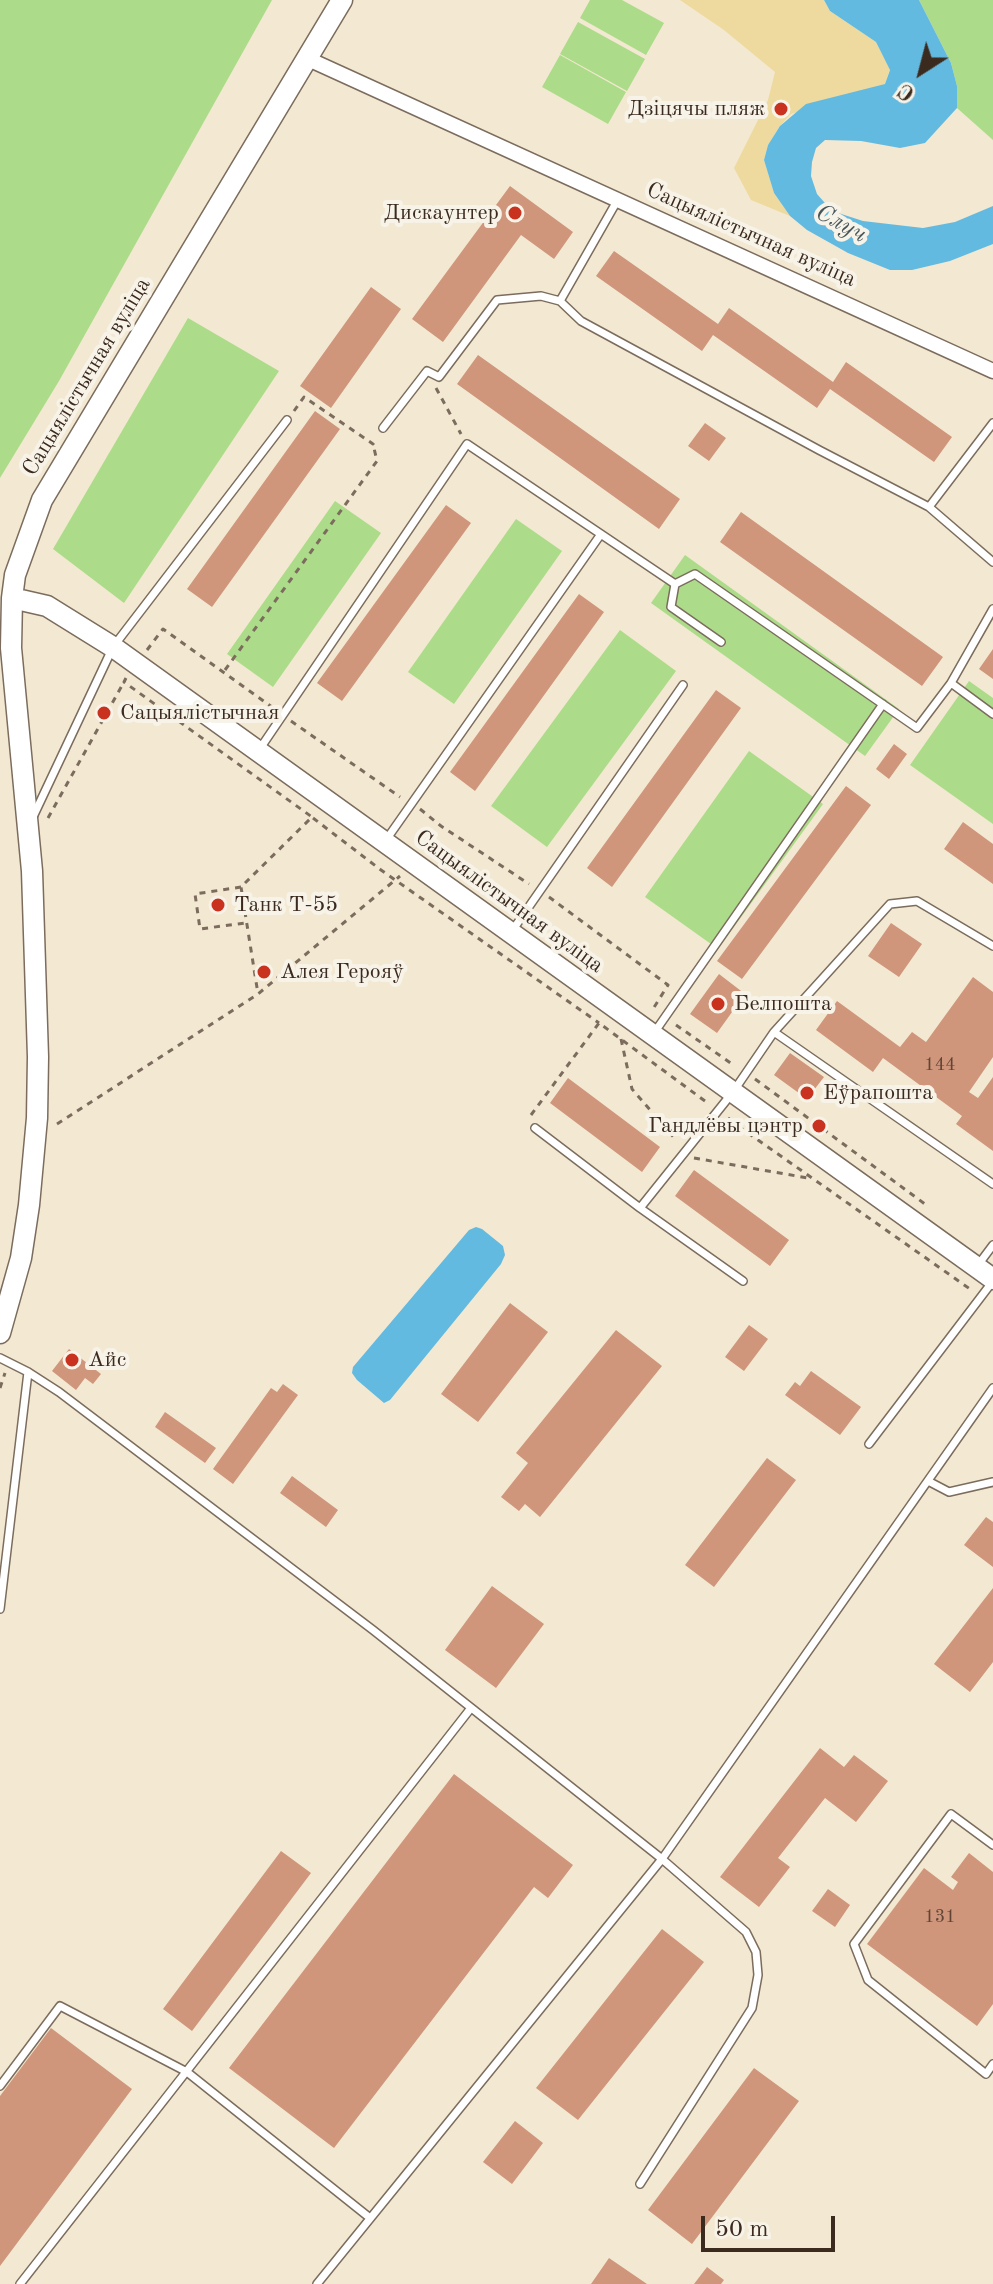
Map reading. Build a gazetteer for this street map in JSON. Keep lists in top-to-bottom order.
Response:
{
  "streets": {
    "main road": ["Сацыялістычная вуліца"]
  },
  "water": ["Случ"],
  "places": [
    "Дзіцячы пляж",
    "Дискаунтер",
    "Сацыялістычная",
    "Танк Т-55",
    "Алея Герояў",
    "Белпошта",
    "Еўрапошта",
    "Гандлёвы цэнтр",
    "Айс"
  ],
  "house_numbers": ["144", "131"],
  "scale_bar": "50 m",
  "north": "bottom left"
}
